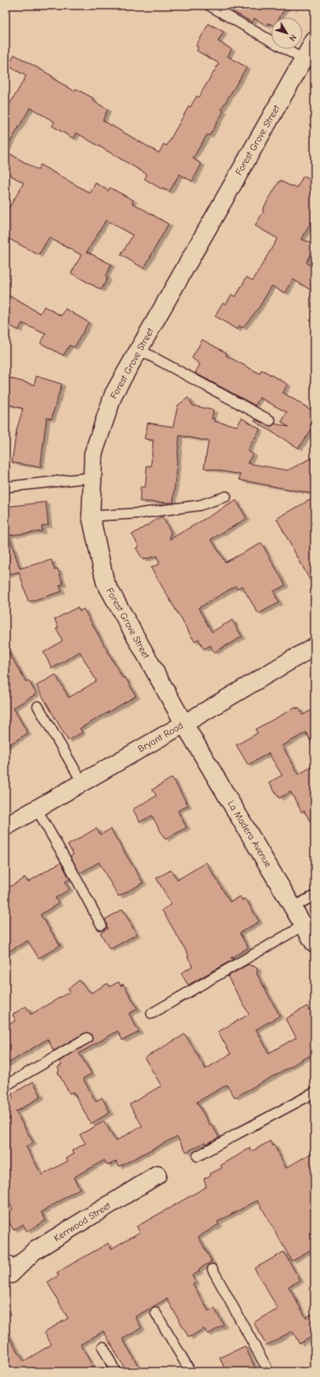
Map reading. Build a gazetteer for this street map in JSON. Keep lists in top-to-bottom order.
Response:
{
  "streets": {
    "street": [
      "Forest Grove Street",
      "Bryant Road",
      "La Madera Avenue",
      "Kerrwood Street"
    ]
  },
  "crossings": [
    ["Forest Grove Street", "Bryant Road"],
    ["Forest Grove Street", "La Madera Avenue"],
    ["Bryant Road", "La Madera Avenue"]
  ],
  "north": "bottom right"
}
